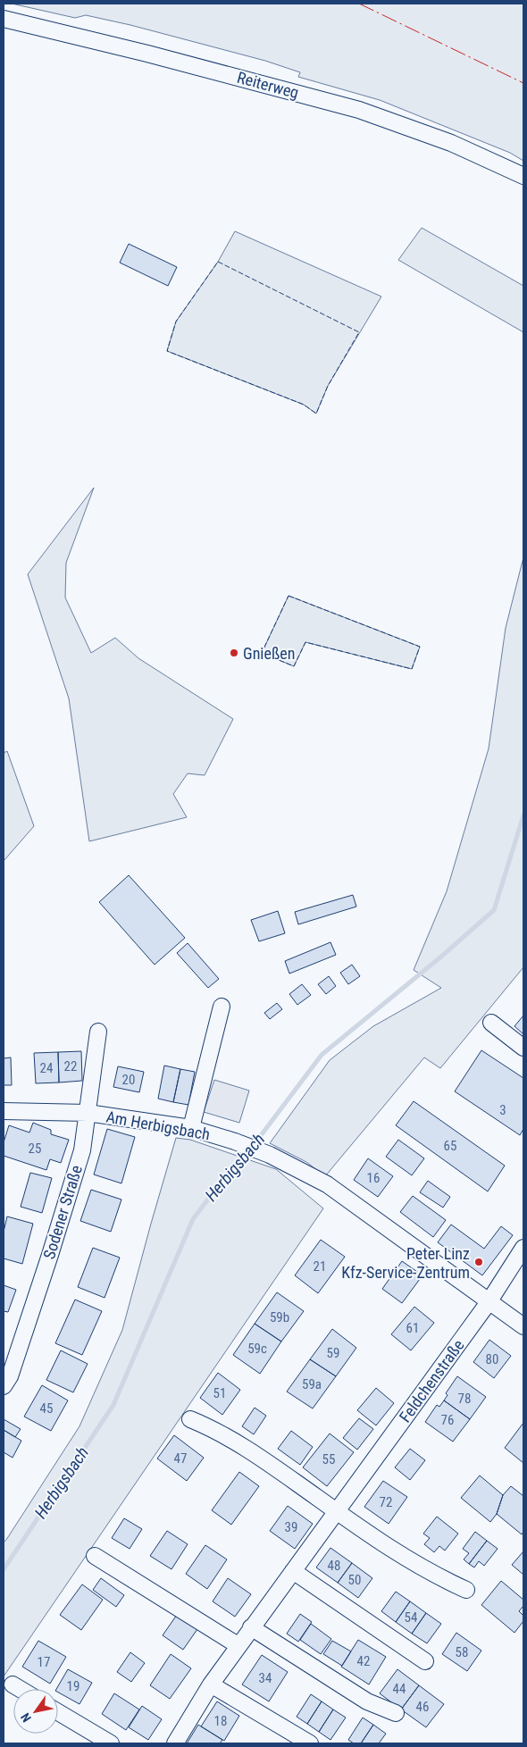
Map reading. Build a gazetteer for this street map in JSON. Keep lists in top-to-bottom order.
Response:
{
  "streets": {
    "street": [
      "Reiterweg",
      "Am Herbigsbach",
      "Sodener Straße",
      "Feldchenstraße"
    ]
  },
  "crossings": [
    ["Am Herbigsbach", "Sodener Straße"],
    ["Am Herbigsbach", "Feldchenstraße"]
  ],
  "water": ["Herbigsbach"],
  "places": ["Gnießen", "Peter Linz Kfz-Service-Zentrum"],
  "house_numbers": [
    "22",
    "24",
    "20",
    "3",
    "65",
    "25",
    "16",
    "21",
    "59b",
    "61",
    "59c",
    "59",
    "80",
    "59a",
    "51",
    "78",
    "45",
    "76",
    "47",
    "55",
    "72",
    "39",
    "48",
    "50",
    "54",
    "58",
    "42",
    "17",
    "34",
    "19",
    "44",
    "46",
    "18"
  ],
  "north": "bottom left"
}
